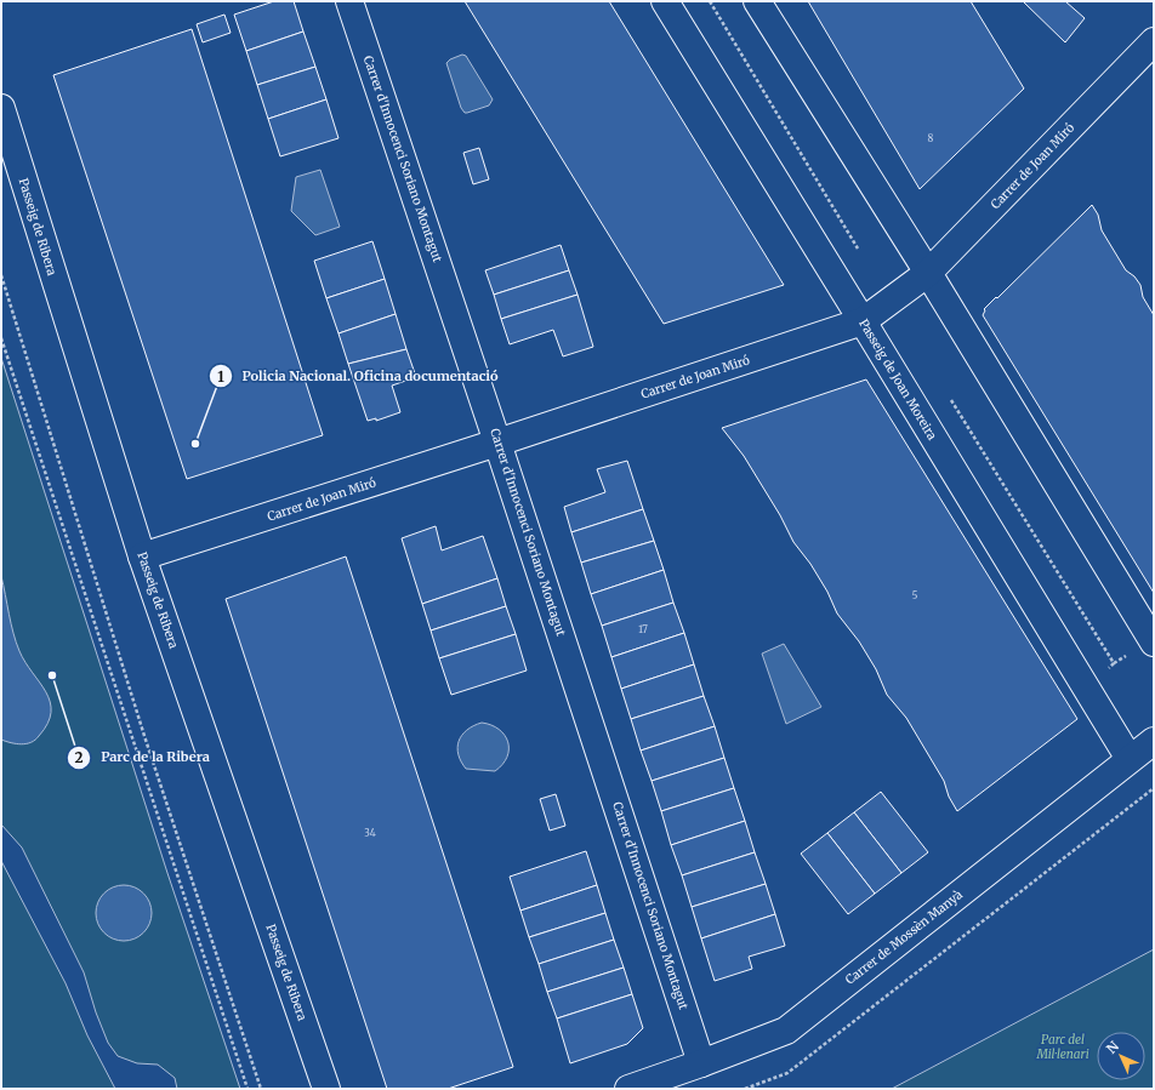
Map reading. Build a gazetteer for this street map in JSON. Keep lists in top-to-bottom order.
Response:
{
  "streets": {
    "street": [
      "Carrer d'Innocenci Soriano Montagut",
      "Carrer de Joan Miró",
      "Passeig de Ribera",
      "Passeig de Joan Moreira",
      "Carrer de Mossèn Manyà"
    ]
  },
  "crossings": [
    ["Carrer d'Innocenci Soriano Montagut", "Carrer de Joan Miró"],
    ["Carrer d'Innocenci Soriano Montagut", "Carrer de Mossèn Manyà"],
    ["Carrer de Joan Miró", "Passeig de Ribera"],
    ["Carrer de Joan Miró", "Passeig de Joan Moreira"],
    ["Passeig de Joan Moreira", "Carrer de Mossèn Manyà"]
  ],
  "parks": ["Parc del Mil·lenari"],
  "places": ["Policia Nacional. Oficina documentació", "Parc de la Ribera"],
  "house_numbers": [
    "8",
    "5",
    "17",
    "34"
  ],
  "north": "top left"
}
